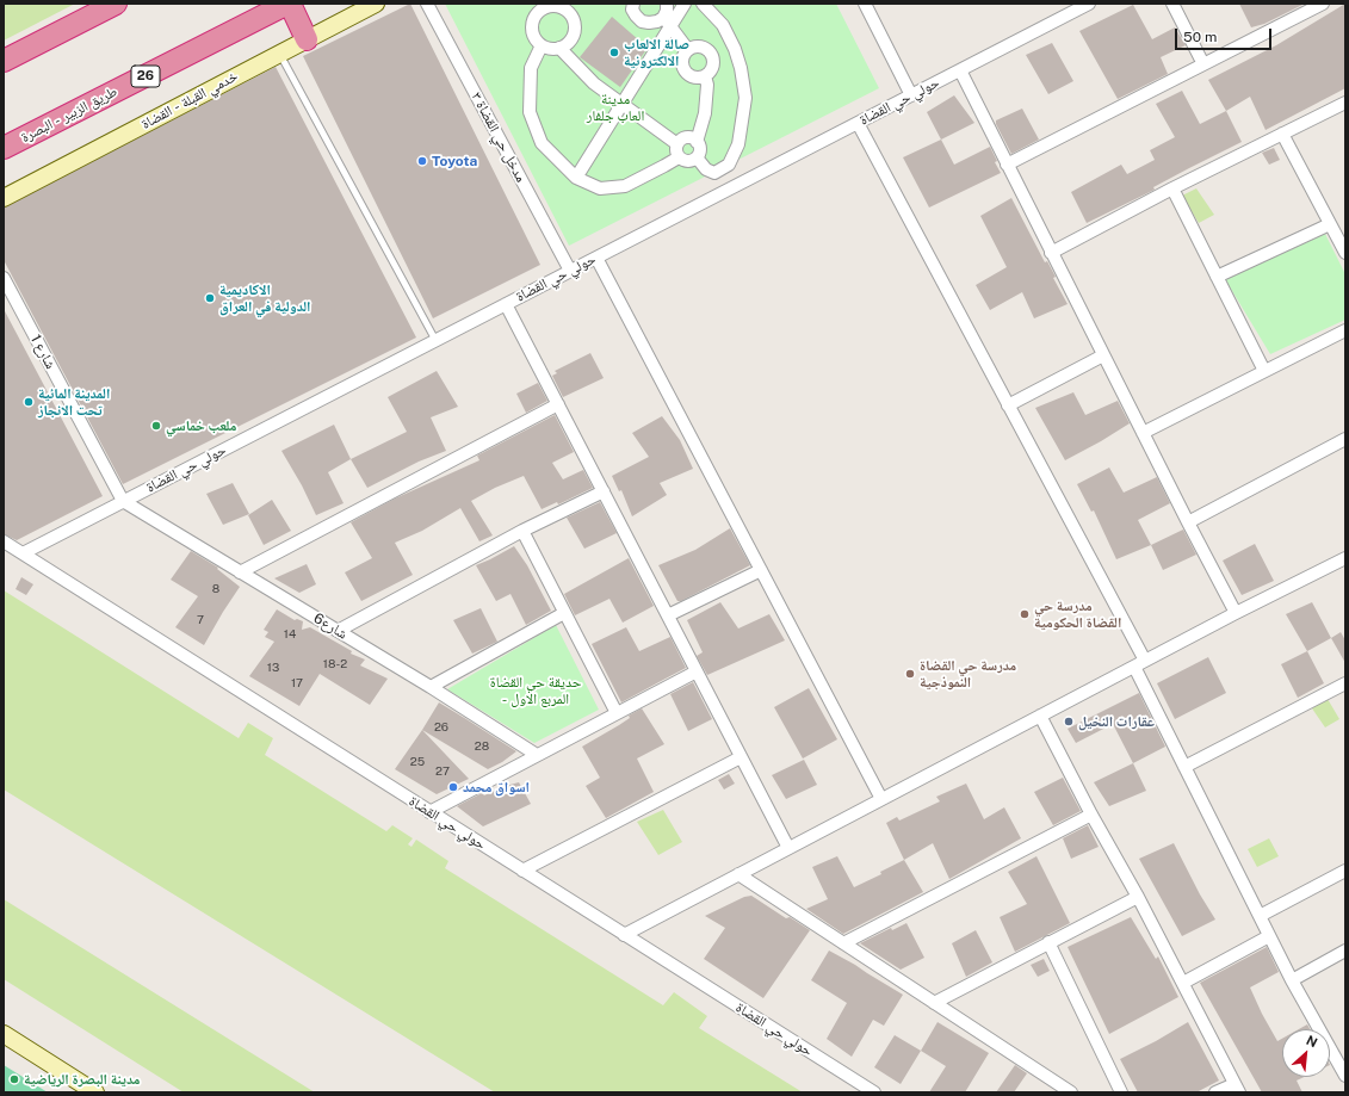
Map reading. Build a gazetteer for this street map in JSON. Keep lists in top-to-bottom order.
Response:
{
  "streets": {
    "highway": ["26", "طريق الزبير - البصرة"],
    "street": [
      "خدمي القبلة - القضاة",
      "حولي حي القضاة",
      "مدخل حي القضاة ٣",
      "شارع 1",
      "شارع6"
    ]
  },
  "crossings": [
    ["حولي حي القضاة", "مدخل حي القضاة ٣"],
    ["حولي حي القضاة", "شارع 1"],
    ["حولي حي القضاة", "شارع6"],
    ["شارع 1", "شارع6"]
  ],
  "parks": ["مدينة العاب جلفار", "حديقة حي القضاة - المربع الاول"],
  "places": [
    "صالة الالعاب الالكترونية",
    "Toyota",
    "الاكاديمية الدولية في العراق",
    "المدينة المائية تحت الانجاز",
    "ملعب خماسي",
    "مدرسة حي القضاة الحكومية",
    "مدرسة حي القضاة النموذجية",
    "عقارات النخيل",
    "اسواق محمد",
    "مدينة البصرة الرياضية"
  ],
  "house_numbers": [
    "8",
    "7",
    "14",
    "18-2",
    "13",
    "17",
    "26",
    "28",
    "25",
    "27"
  ],
  "scale_bar": "50 m",
  "north": "top right"
}
